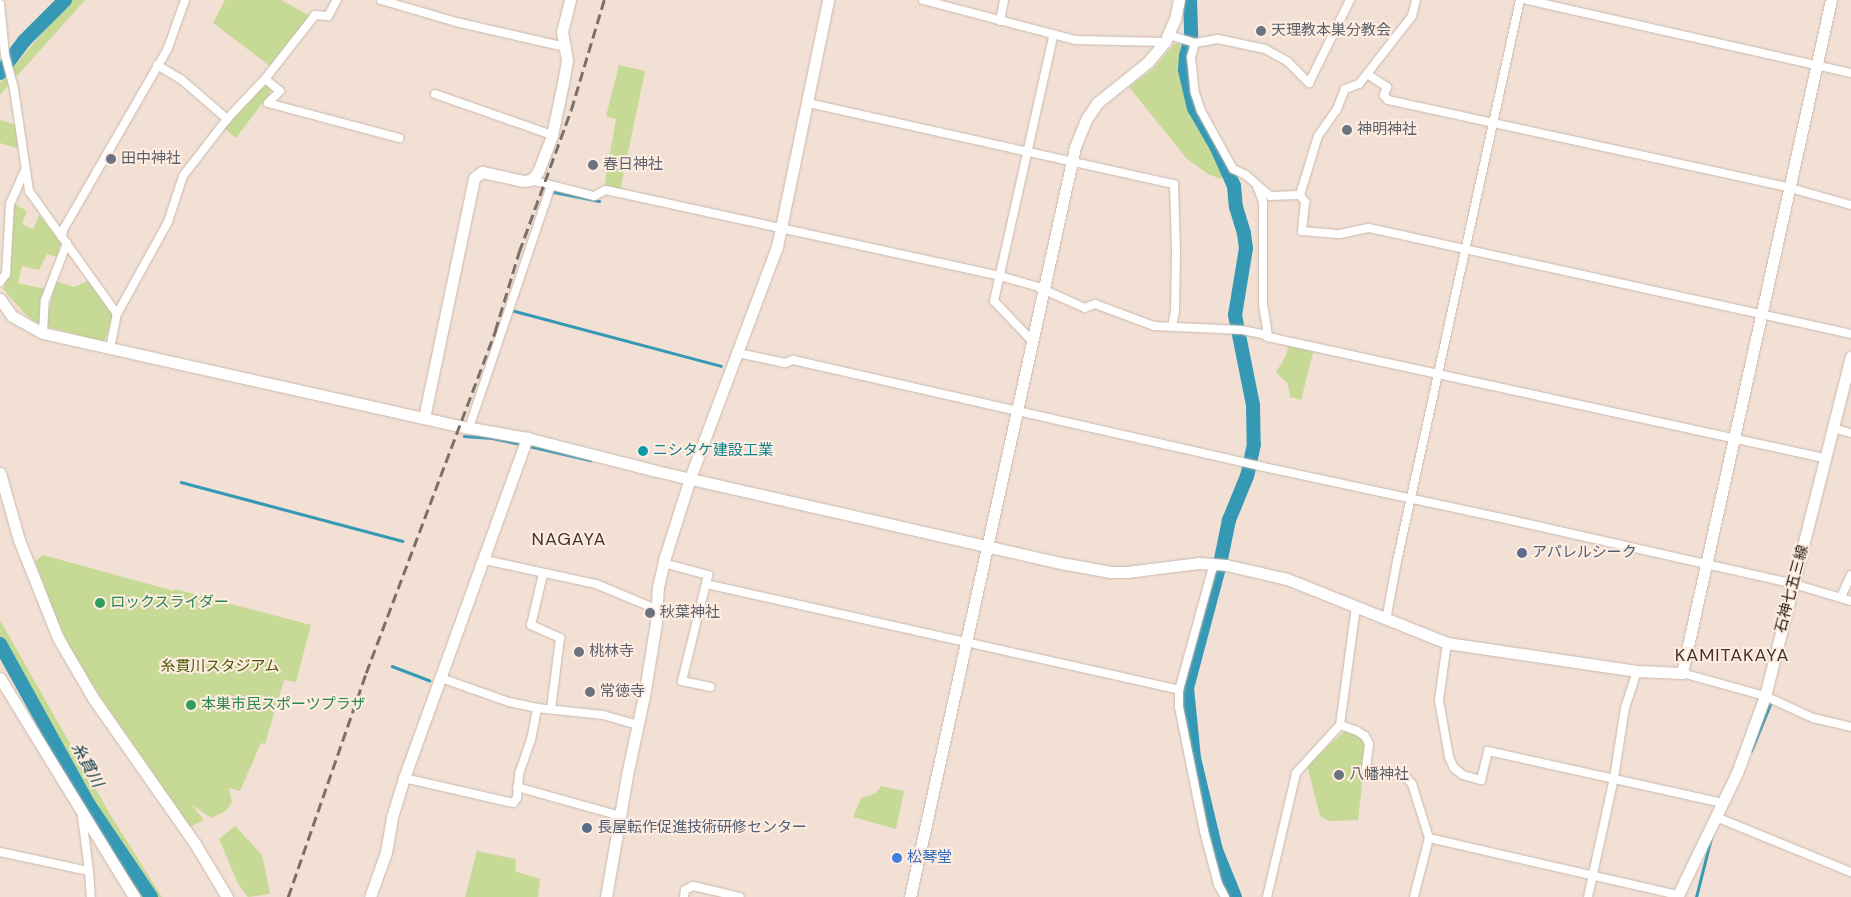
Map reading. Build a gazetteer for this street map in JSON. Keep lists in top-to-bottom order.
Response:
{
  "streets": {
    "street": ["石神七五三線"]
  },
  "districts": ["NAGAYA", "KAMITAKAYA"],
  "water": ["糸貫川"],
  "parks": ["糸貫川スタジアム"],
  "places": [
    "天理教本巣分教会",
    "神明神社",
    "田中神社",
    "春日神社",
    "ニシタケ建設工業",
    "アパレルシーク",
    "ロックスライダー",
    "秋葉神社",
    "桃林寺",
    "常徳寺",
    "本巣市民スポーツプラザ",
    "八幡神社",
    "長屋転作促進技術研修センター",
    "松琴堂"
  ]
}
